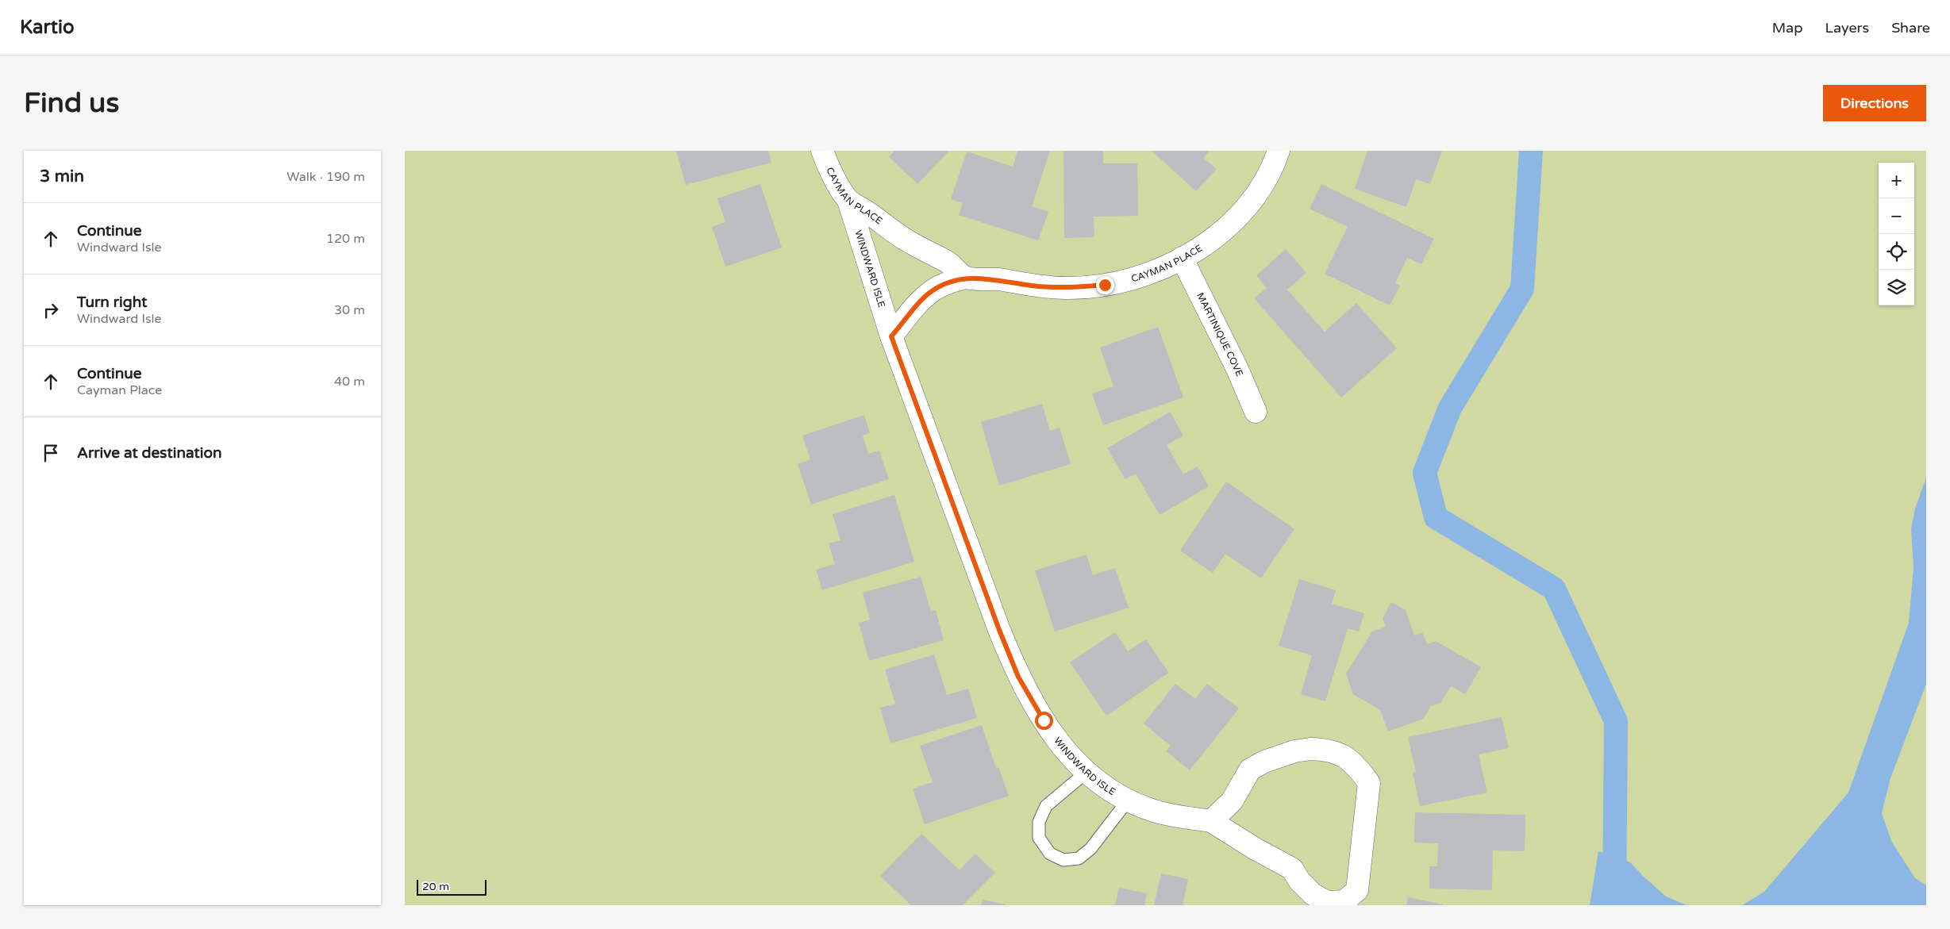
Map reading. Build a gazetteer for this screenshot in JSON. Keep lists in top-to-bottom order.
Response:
{
  "streets": {
    "street": ["CAYMAN PLACE", "WINDWARD ISLE", "MARTINIQUE COVE"]
  },
  "crossings": [
    ["CAYMAN PLACE", "WINDWARD ISLE"],
    ["CAYMAN PLACE", "MARTINIQUE COVE"]
  ],
  "scale_bar": "20 m",
  "page": {
    "header": "Kartio",
    "nav": ["Map", "Layers", "Share"],
    "buttons": "Directions",
    "title": "Find us",
    "heading": ["3 min", "Walk · 190 m"],
    "map_buttons": ["+", "−"],
    "list": [
      ["Continue", "Windward Isle", "120 m"],
      ["Turn right", "Windward Isle", "30 m"],
      ["Continue", "Cayman Place", "40 m"],
      "Arrive at destination"
    ],
    "scale": "20 m"
  }
}
